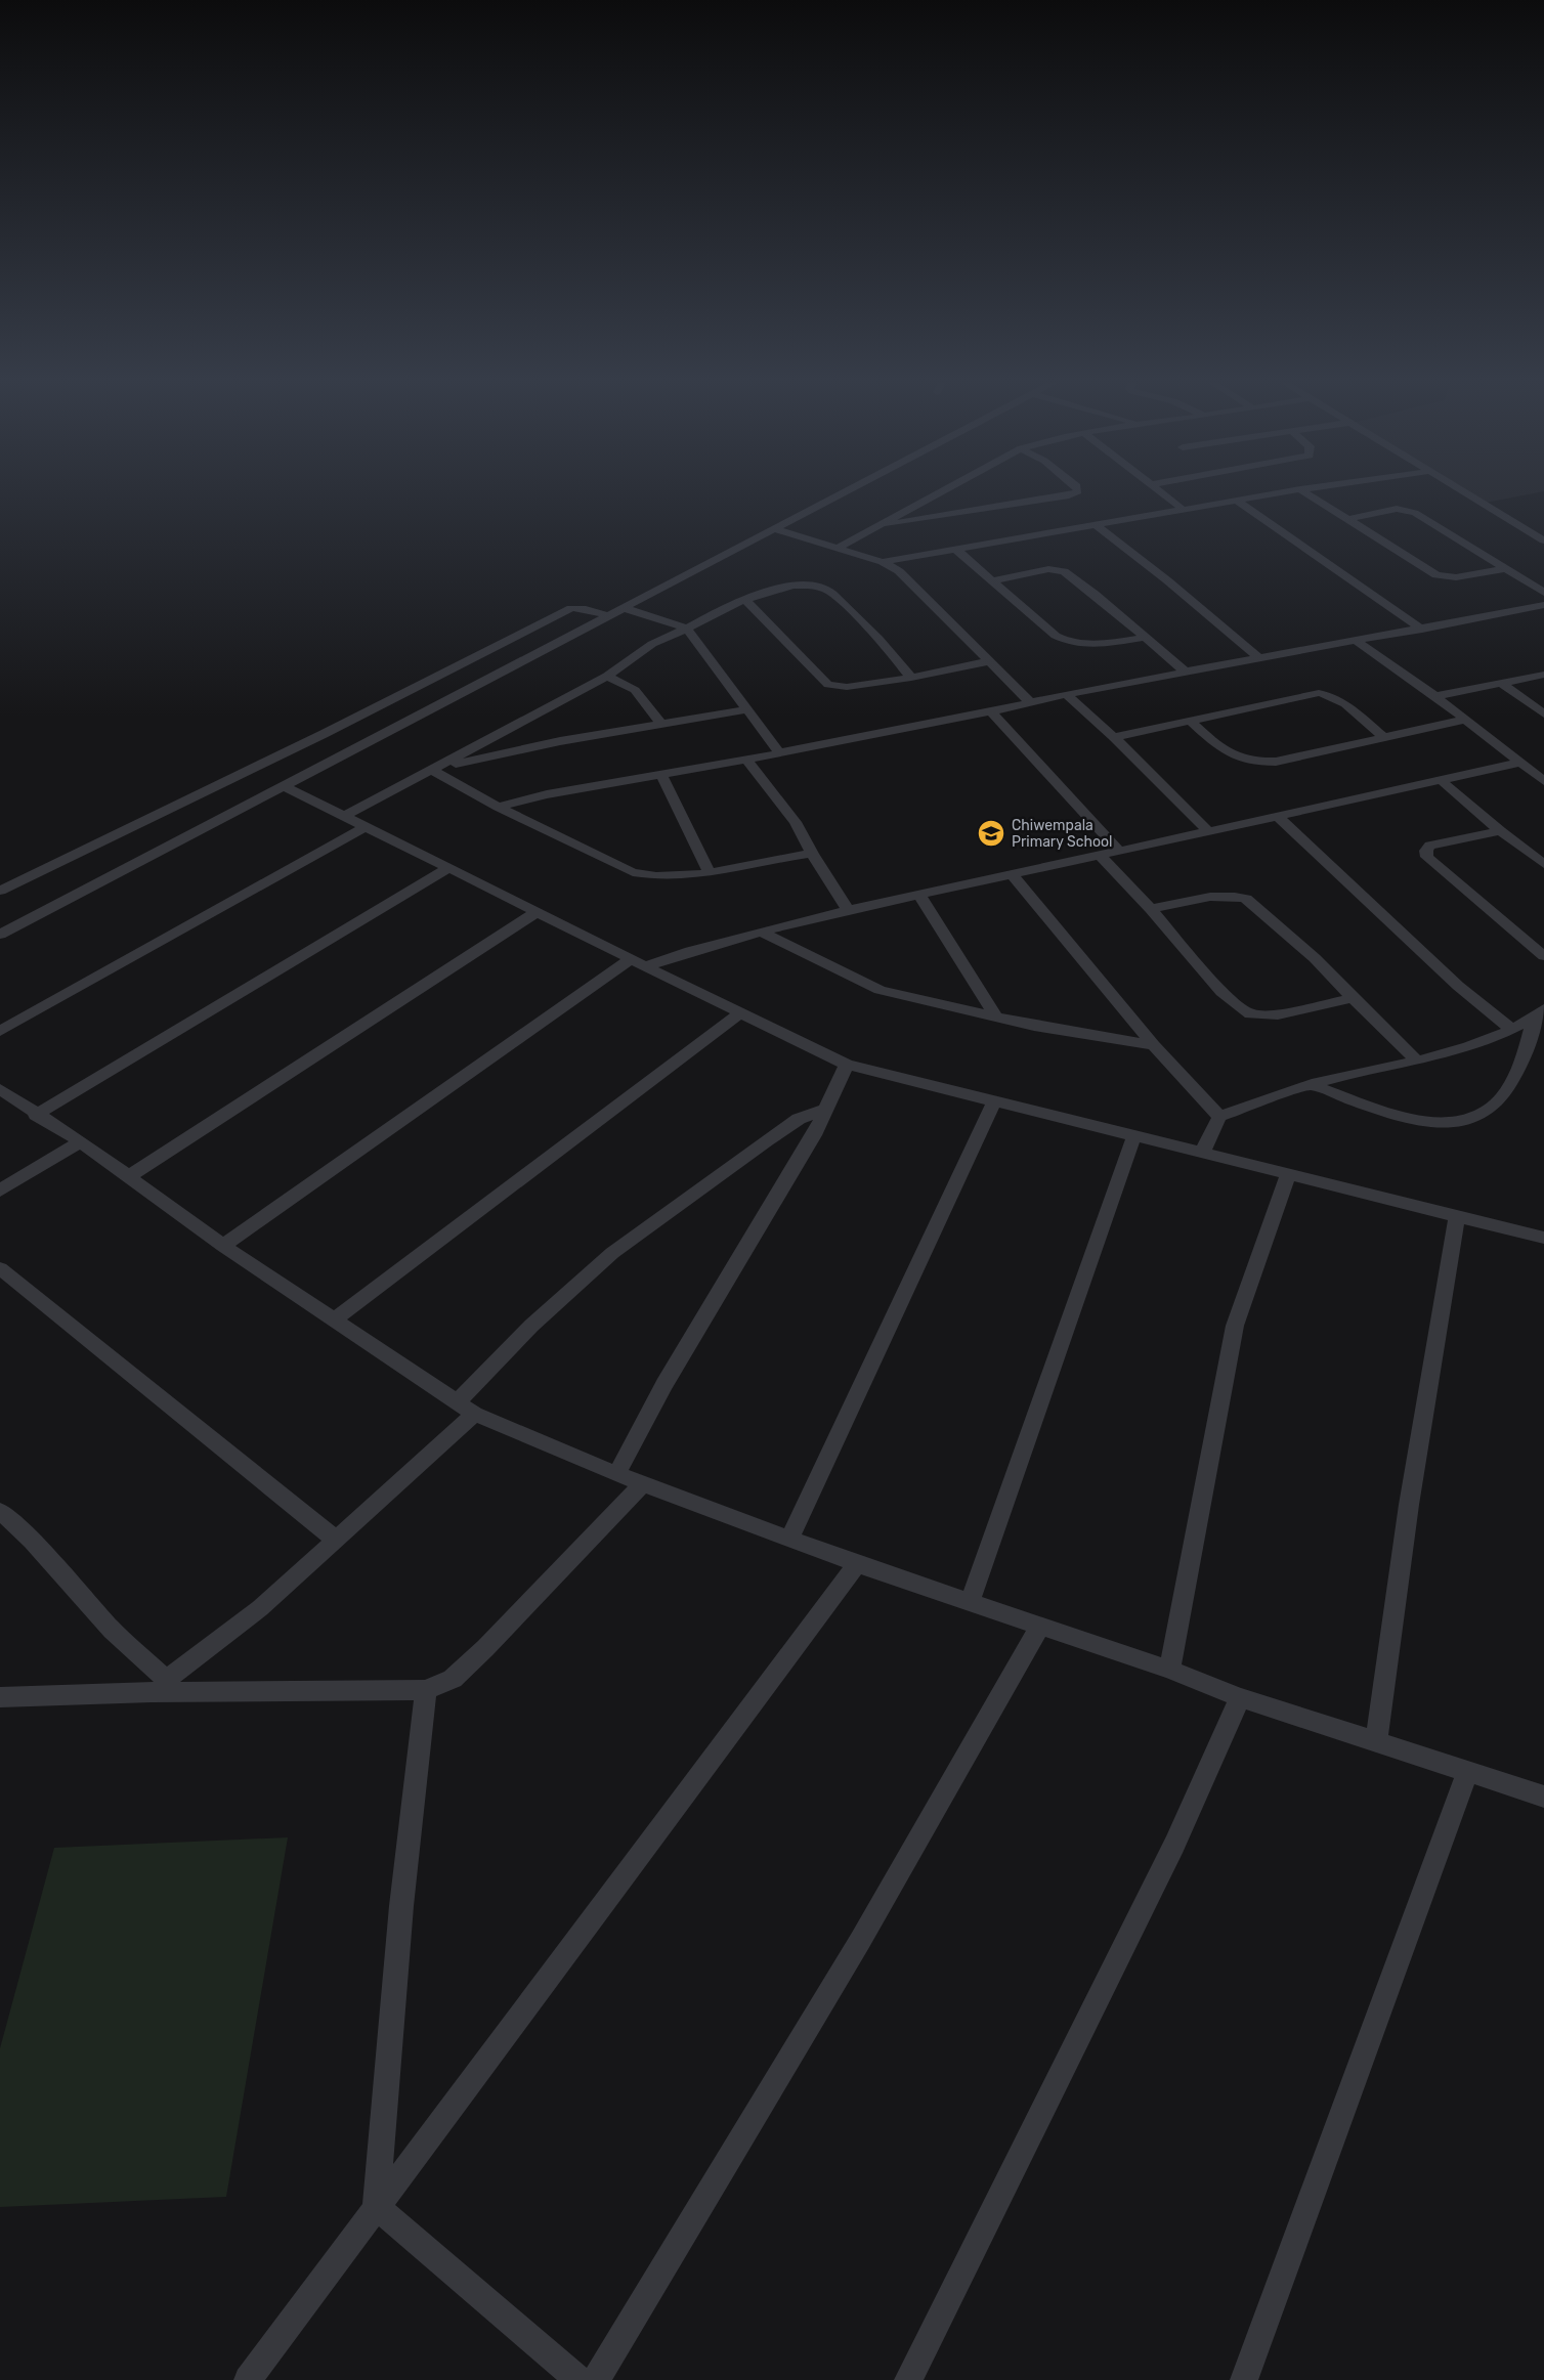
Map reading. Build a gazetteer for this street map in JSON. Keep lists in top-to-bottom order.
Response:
{
  "places": {
    "school or university": ["Chiwempala Primary School"]
  }
}
